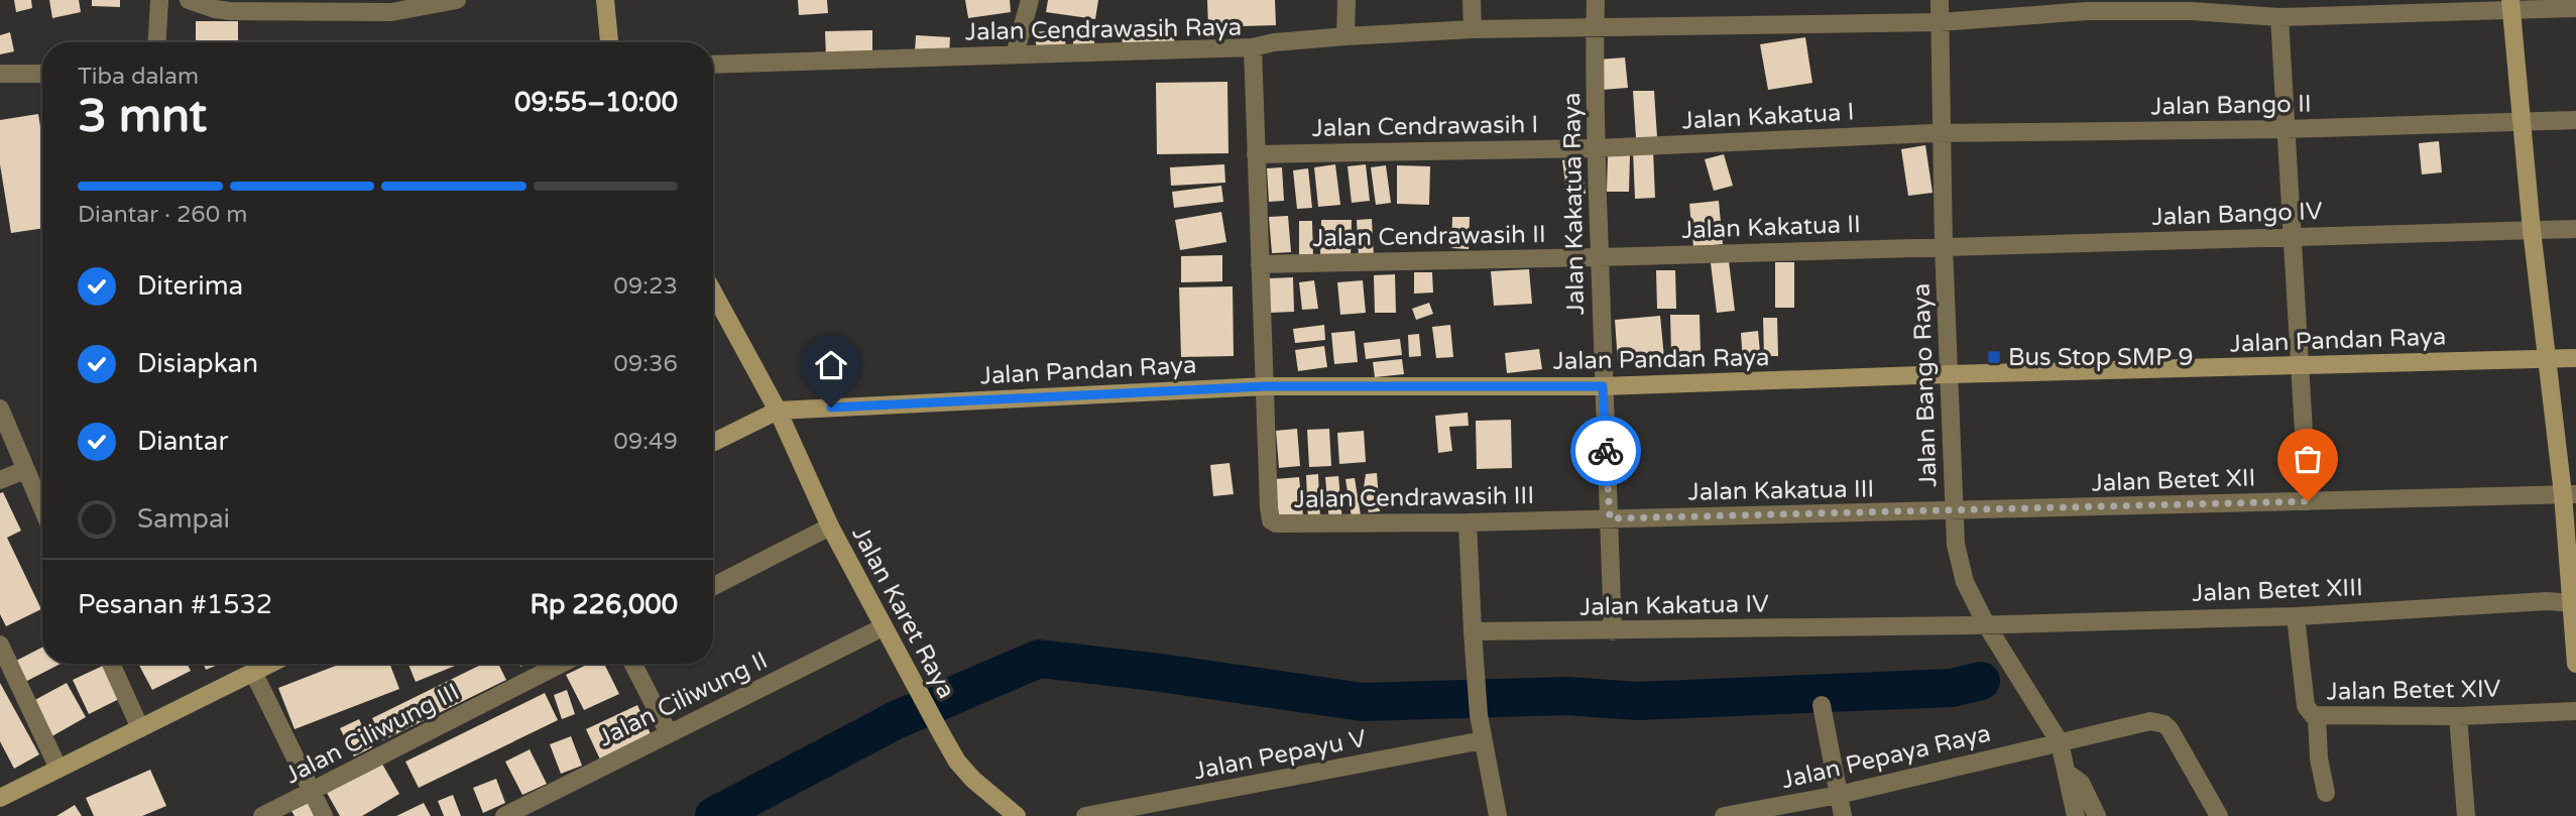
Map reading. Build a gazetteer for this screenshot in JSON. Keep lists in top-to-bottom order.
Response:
{
  "streets": {
    "street": [
      "Jalan Cendrawasih Raya",
      "Jalan Bango II",
      "Jalan Kakatua I",
      "Jalan Cendrawasih I",
      "Jalan Kakatua Raya",
      "Jalan Bango IV",
      "Jalan Kakatua II",
      "Jalan Cendrawasih II",
      "Jalan Pandan Raya",
      "Jalan Bango Raya",
      "Jalan Betet XII",
      "Jalan Kakatua III",
      "Jalan Cendrawasih III",
      "Jalan Betet XIII",
      "Jalan Kakatua IV",
      "Jalan Karet Raya",
      "Jalan Betet XIV",
      "Jalan Ciliwung II",
      "Jalan Ciliwung III",
      "Jalan Pepayu V",
      "Jalan Pepaya Raya"
    ]
  },
  "crossings": [
    ["Jalan Cendrawasih Raya", "Jalan Cendrawasih I"],
    ["Jalan Cendrawasih Raya", "Jalan Cendrawasih II"],
    ["Jalan Cendrawasih Raya", "Jalan Pandan Raya"],
    ["Jalan Cendrawasih Raya", "Jalan Cendrawasih III"],
    ["Jalan Bango II", "Jalan Kakatua I"],
    ["Jalan Bango II", "Jalan Bango Raya"],
    ["Jalan Kakatua I", "Jalan Cendrawasih I"],
    ["Jalan Kakatua I", "Jalan Kakatua Raya"],
    ["Jalan Kakatua I", "Jalan Bango Raya"],
    ["Jalan Cendrawasih I", "Jalan Kakatua Raya"],
    ["Jalan Kakatua Raya", "Jalan Kakatua II"],
    ["Jalan Kakatua Raya", "Jalan Cendrawasih II"],
    ["Jalan Kakatua Raya", "Jalan Pandan Raya"],
    ["Jalan Kakatua Raya", "Jalan Kakatua III"],
    ["Jalan Kakatua Raya", "Jalan Cendrawasih III"],
    ["Jalan Kakatua Raya", "Jalan Kakatua IV"],
    ["Jalan Bango IV", "Jalan Kakatua II"],
    ["Jalan Bango IV", "Jalan Bango Raya"],
    ["Jalan Kakatua II", "Jalan Cendrawasih II"],
    ["Jalan Kakatua II", "Jalan Bango Raya"],
    ["Jalan Pandan Raya", "Jalan Bango Raya"],
    ["Jalan Pandan Raya", "Jalan Cendrawasih III"],
    ["Jalan Pandan Raya", "Jalan Karet Raya"],
    ["Jalan Bango Raya", "Jalan Betet XII"],
    ["Jalan Bango Raya", "Jalan Kakatua III"],
    ["Jalan Bango Raya", "Jalan Betet XIII"],
    ["Jalan Bango Raya", "Jalan Kakatua IV"],
    ["Jalan Bango Raya", "Jalan Pepaya Raya"],
    ["Jalan Betet XII", "Jalan Kakatua III"],
    ["Jalan Kakatua III", "Jalan Cendrawasih III"],
    ["Jalan Betet XIII", "Jalan Kakatua IV"],
    ["Jalan Betet XIII", "Jalan Betet XIV"],
    ["Jalan Karet Raya", "Jalan Ciliwung II"]
  ],
  "places": {
    "transit": ["Bus Stop SMP 9"]
  },
  "page": {
    "heading": ["3 mnt", "Tiba dalam", "09:55–10:00"],
    "panel": ["Pesanan #1532", "Rp 226,000"],
    "bar": "Diantar · 260 m",
    "list": [
      ["Diterima", "09:23"],
      ["Disiapkan", "09:36"],
      ["Diantar", "09:49"],
      "Sampai"
    ]
  }
}
